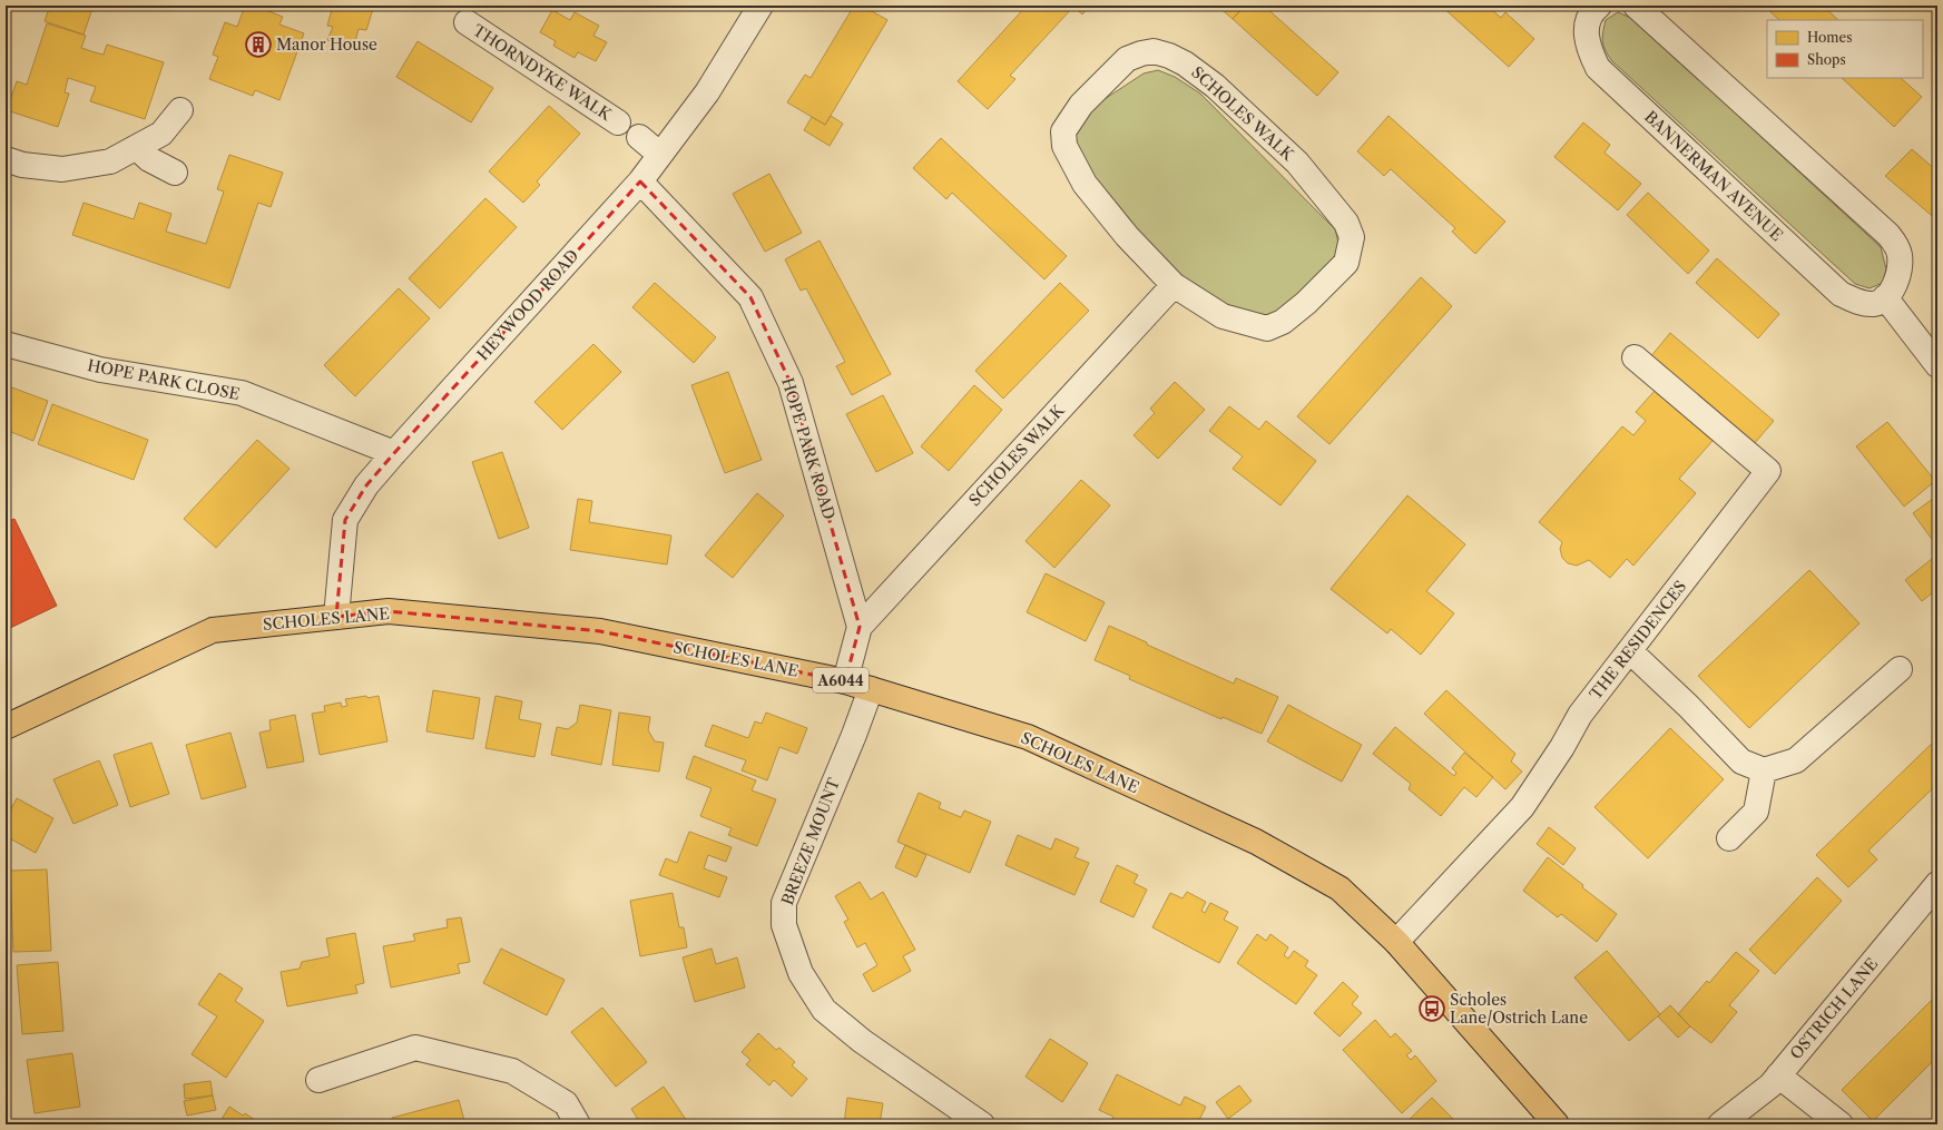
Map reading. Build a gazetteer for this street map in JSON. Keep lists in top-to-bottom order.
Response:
{
  "streets": {
    "main road": ["SCHOLES LANE", "A6044"],
    "street": [
      "THORNDYKE WALK",
      "SCHOLES WALK",
      "BANNERMAN AVENUE",
      "HEYWOOD ROAD",
      "HOPE PARK CLOSE",
      "HOPE PARK ROAD",
      "THE RESIDENCES",
      "BREEZE MOUNT",
      "OSTRICH LANE"
    ]
  },
  "crossings": [
    ["SCHOLES WALK", "HOPE PARK ROAD"],
    ["HEYWOOD ROAD", "HOPE PARK CLOSE"],
    ["HEYWOOD ROAD", "HOPE PARK ROAD"],
    ["HEYWOOD ROAD", "SCHOLES LANE"],
    ["HOPE PARK ROAD", "SCHOLES LANE"],
    ["SCHOLES LANE", "THE RESIDENCES"],
    ["SCHOLES LANE", "BREEZE MOUNT"]
  ],
  "places": {
    "building": ["Manor House"],
    "bus stop": ["Scholes Lane/Ostrich Lane"]
  },
  "legend": ["Homes", "Shops"]
}
